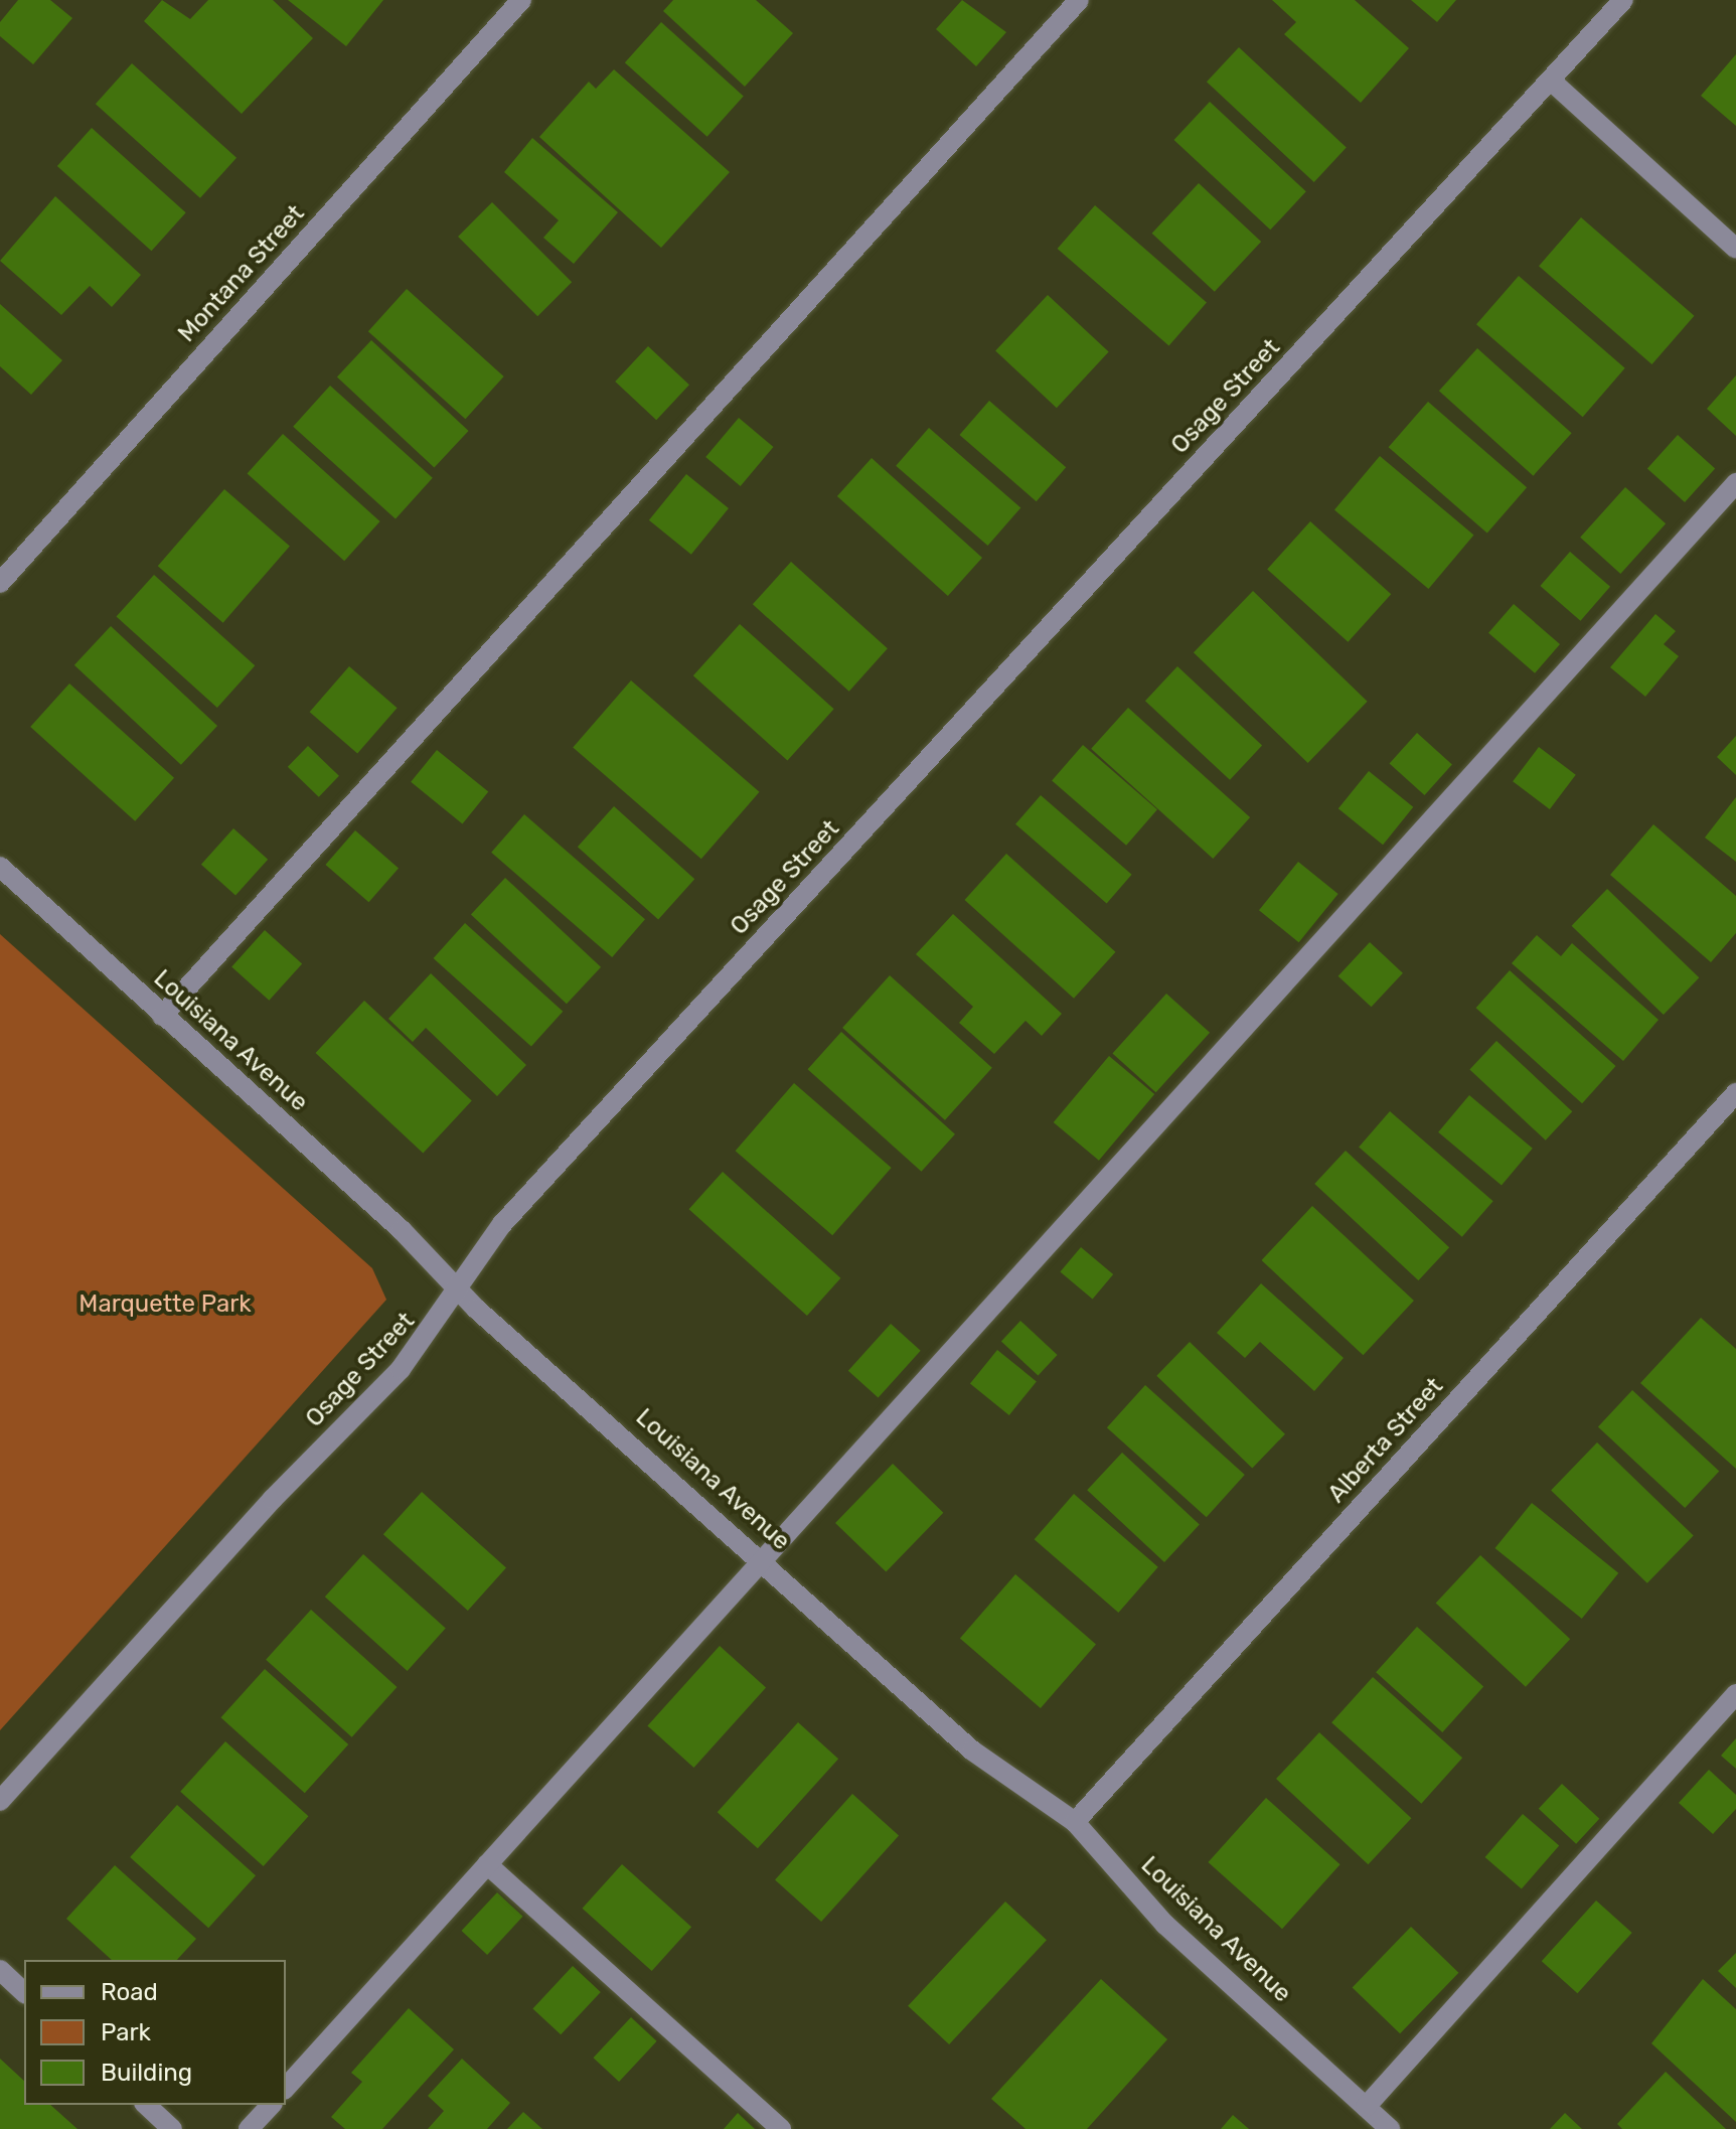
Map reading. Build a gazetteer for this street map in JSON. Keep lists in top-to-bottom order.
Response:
{
  "streets": {
    "street": [
      "Montana Street",
      "Osage Street",
      "Louisiana Avenue",
      "Alberta Street"
    ]
  },
  "crossings": [
    ["Osage Street", "Louisiana Avenue"],
    ["Louisiana Avenue", "Alberta Street"]
  ],
  "parks": ["Marquette Park"],
  "legend": ["Road", "Park", "Building"]
}
